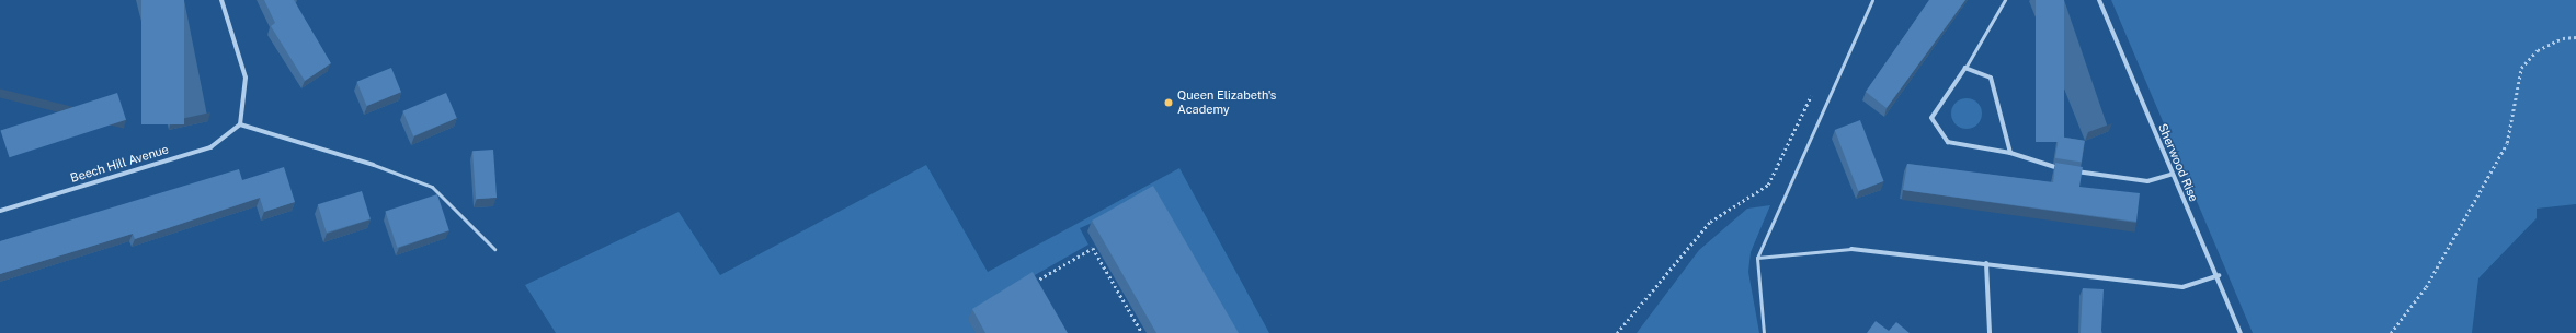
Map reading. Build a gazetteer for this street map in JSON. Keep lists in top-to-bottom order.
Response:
{
  "streets": {
    "street": ["Sherwood Rise", "Beech Hill Avenue"]
  },
  "places": ["Queen Elizabeth's Academy"]
}
